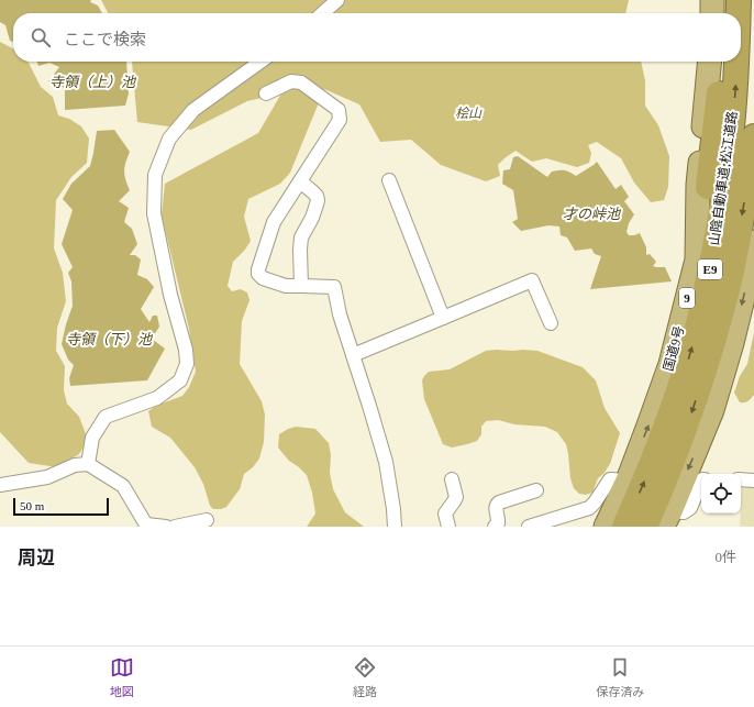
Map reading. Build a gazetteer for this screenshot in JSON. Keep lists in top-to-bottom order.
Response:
{
  "streets": {
    "highway": [
      "山陰自動車道;松江道路",
      "E9",
      "9",
      "国道9号"
    ]
  },
  "water": ["寺領（上）池", "才の峠池", "寺領（下）池"],
  "parks": ["桧山"],
  "scale_bar": "50 m",
  "page": {
    "search": "ここで検索",
    "scale": "50 m",
    "heading": ["周辺", "0件"],
    "nav": ["地図", "経路", "保存済み"]
  }
}
